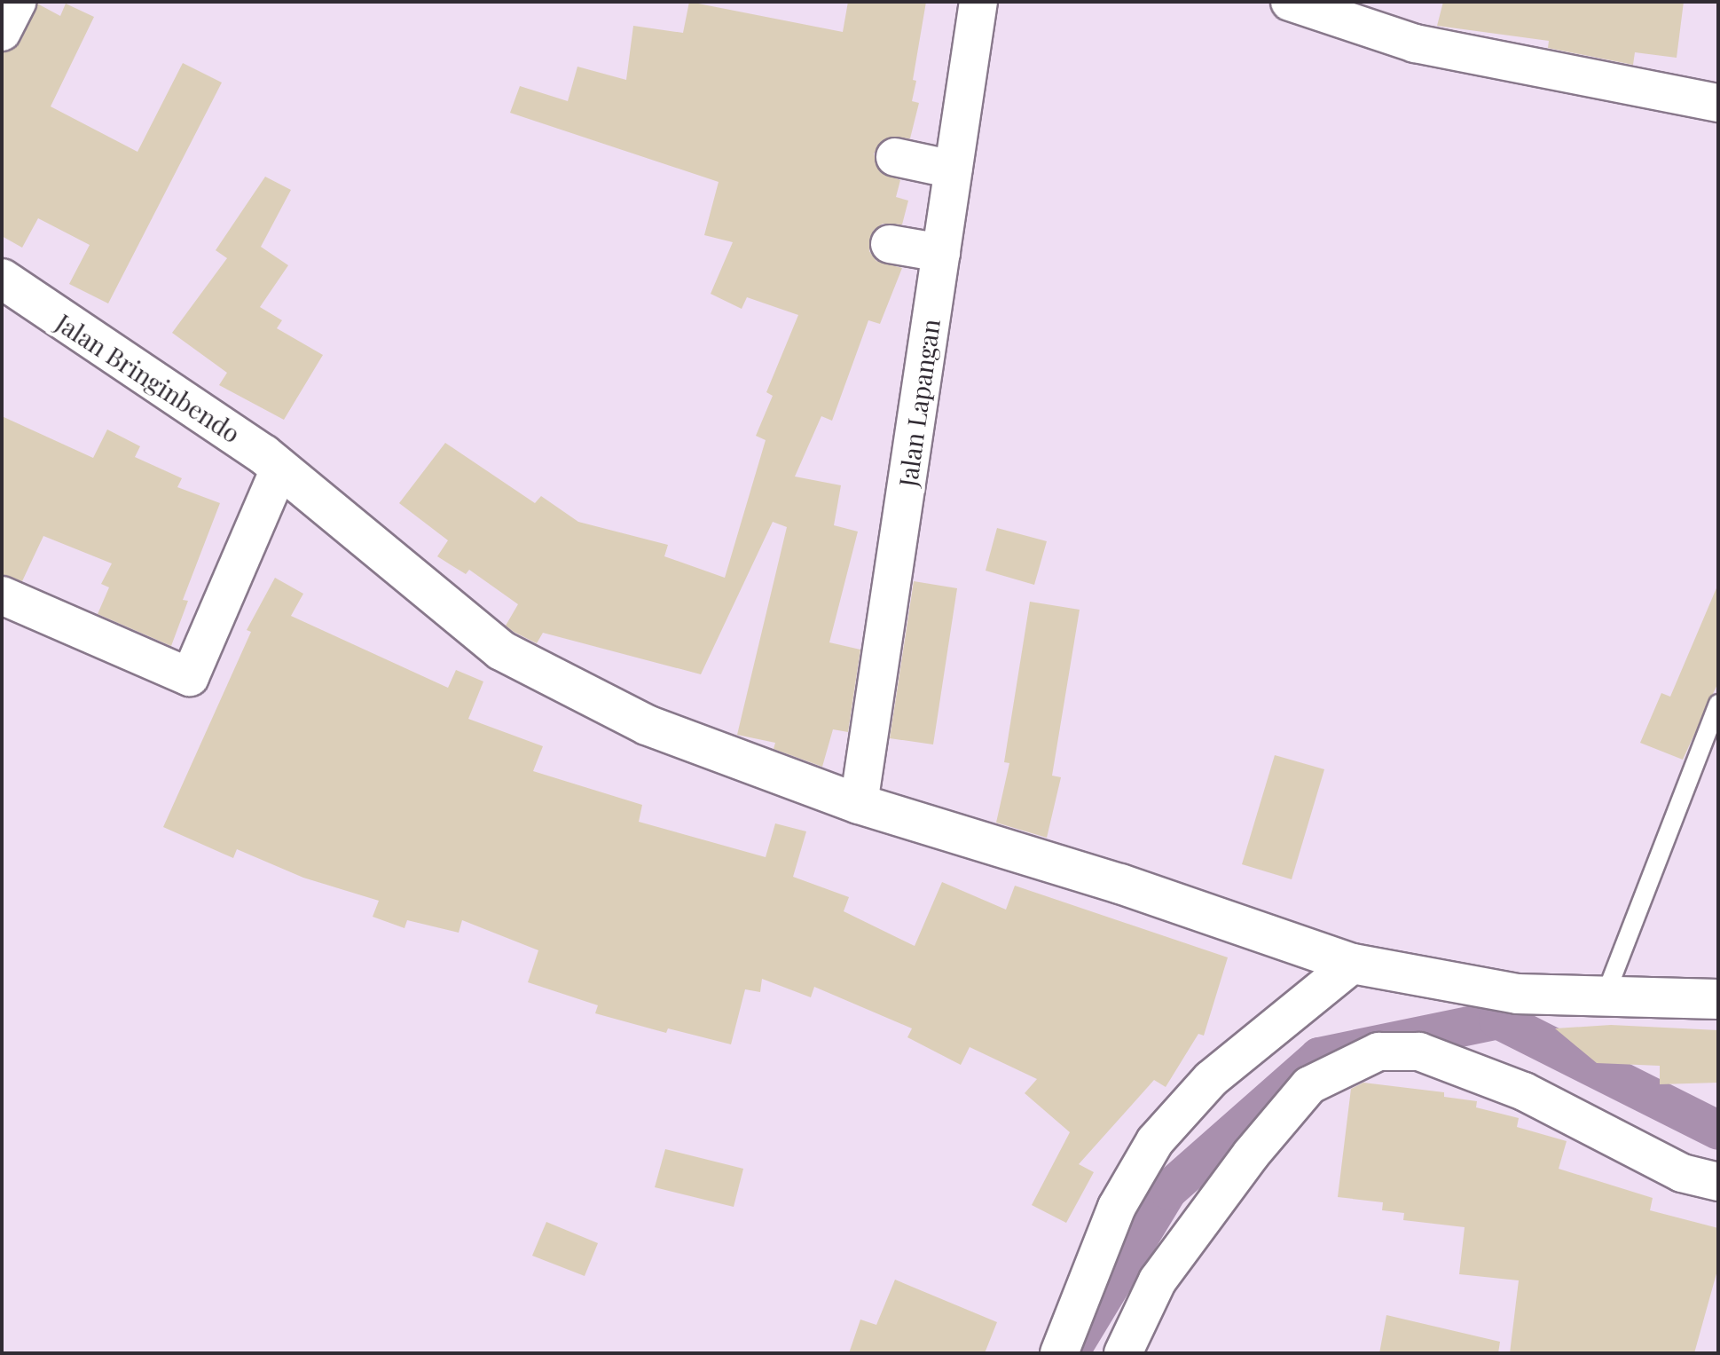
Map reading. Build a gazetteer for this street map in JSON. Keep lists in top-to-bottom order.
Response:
{
  "streets": {
    "street": ["Jalan Bringinbendo", "Jalan Lapangan"]
  },
  "crossings": [
    ["Jalan Bringinbendo", "Jalan Lapangan"]
  ]
}
